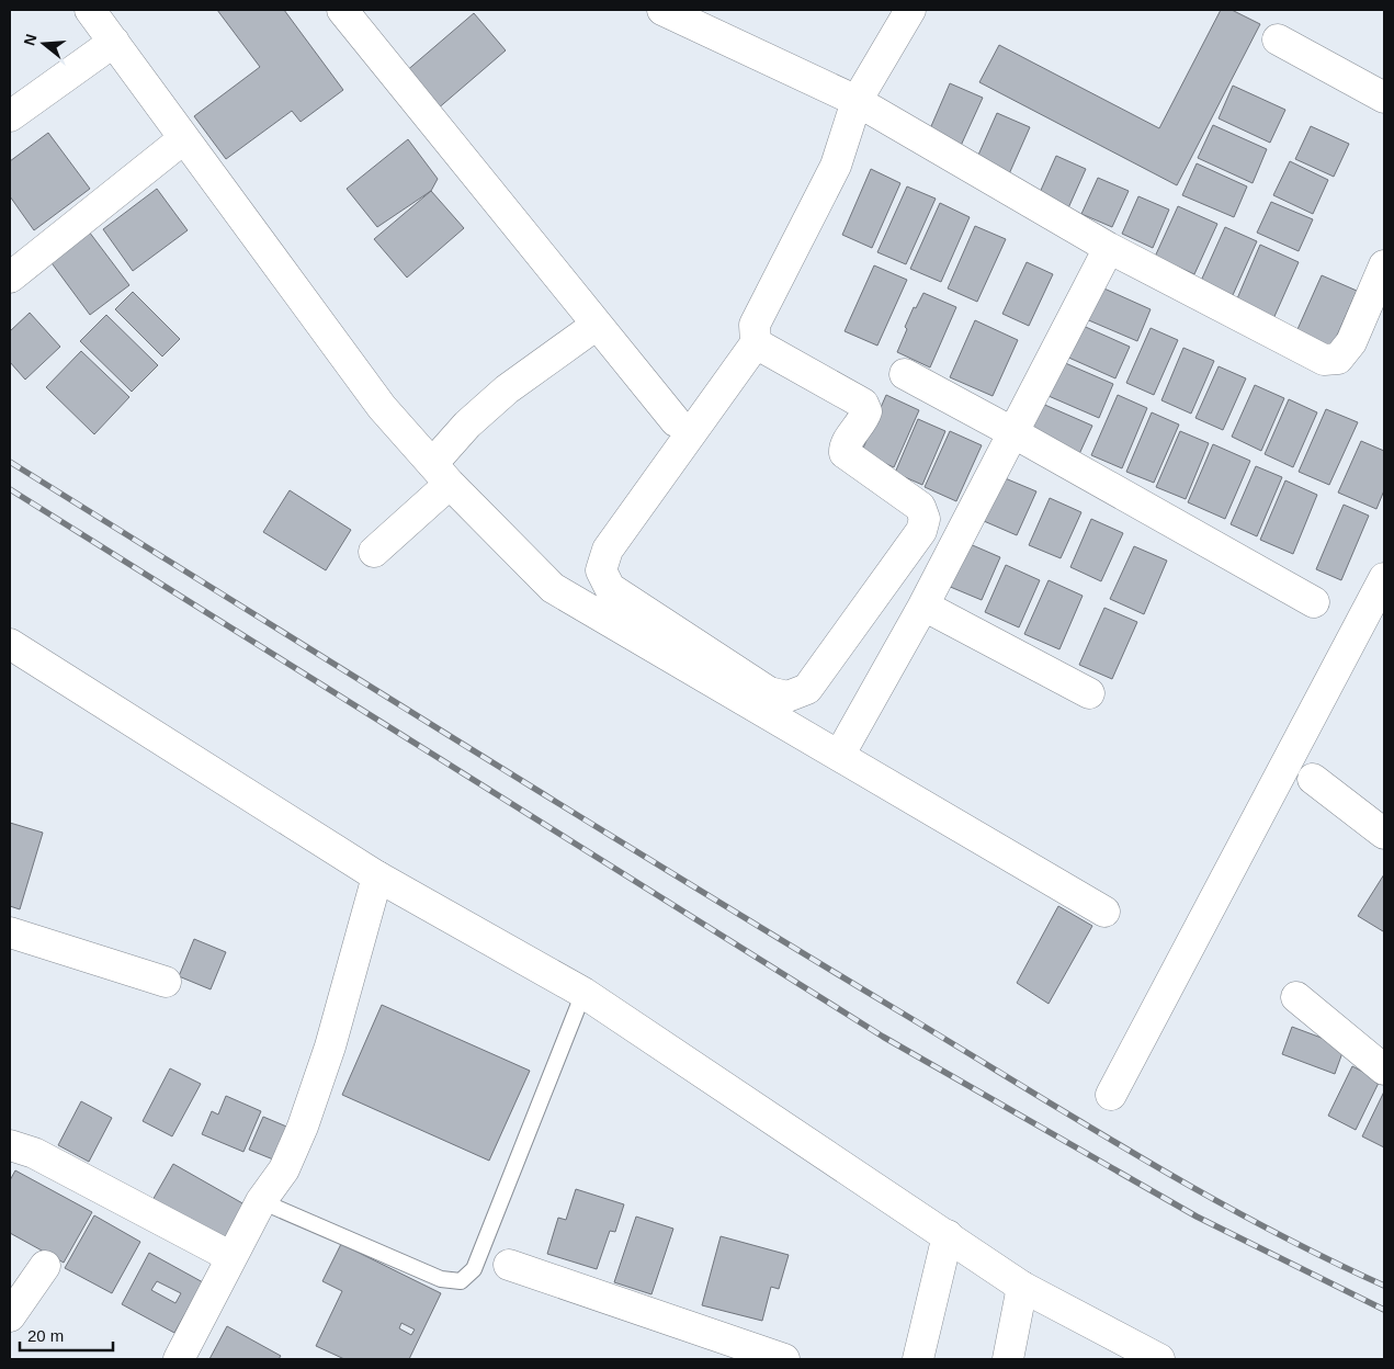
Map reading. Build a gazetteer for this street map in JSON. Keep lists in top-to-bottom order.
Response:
{
  "scale_bar": "20 m",
  "north": "left"
}
